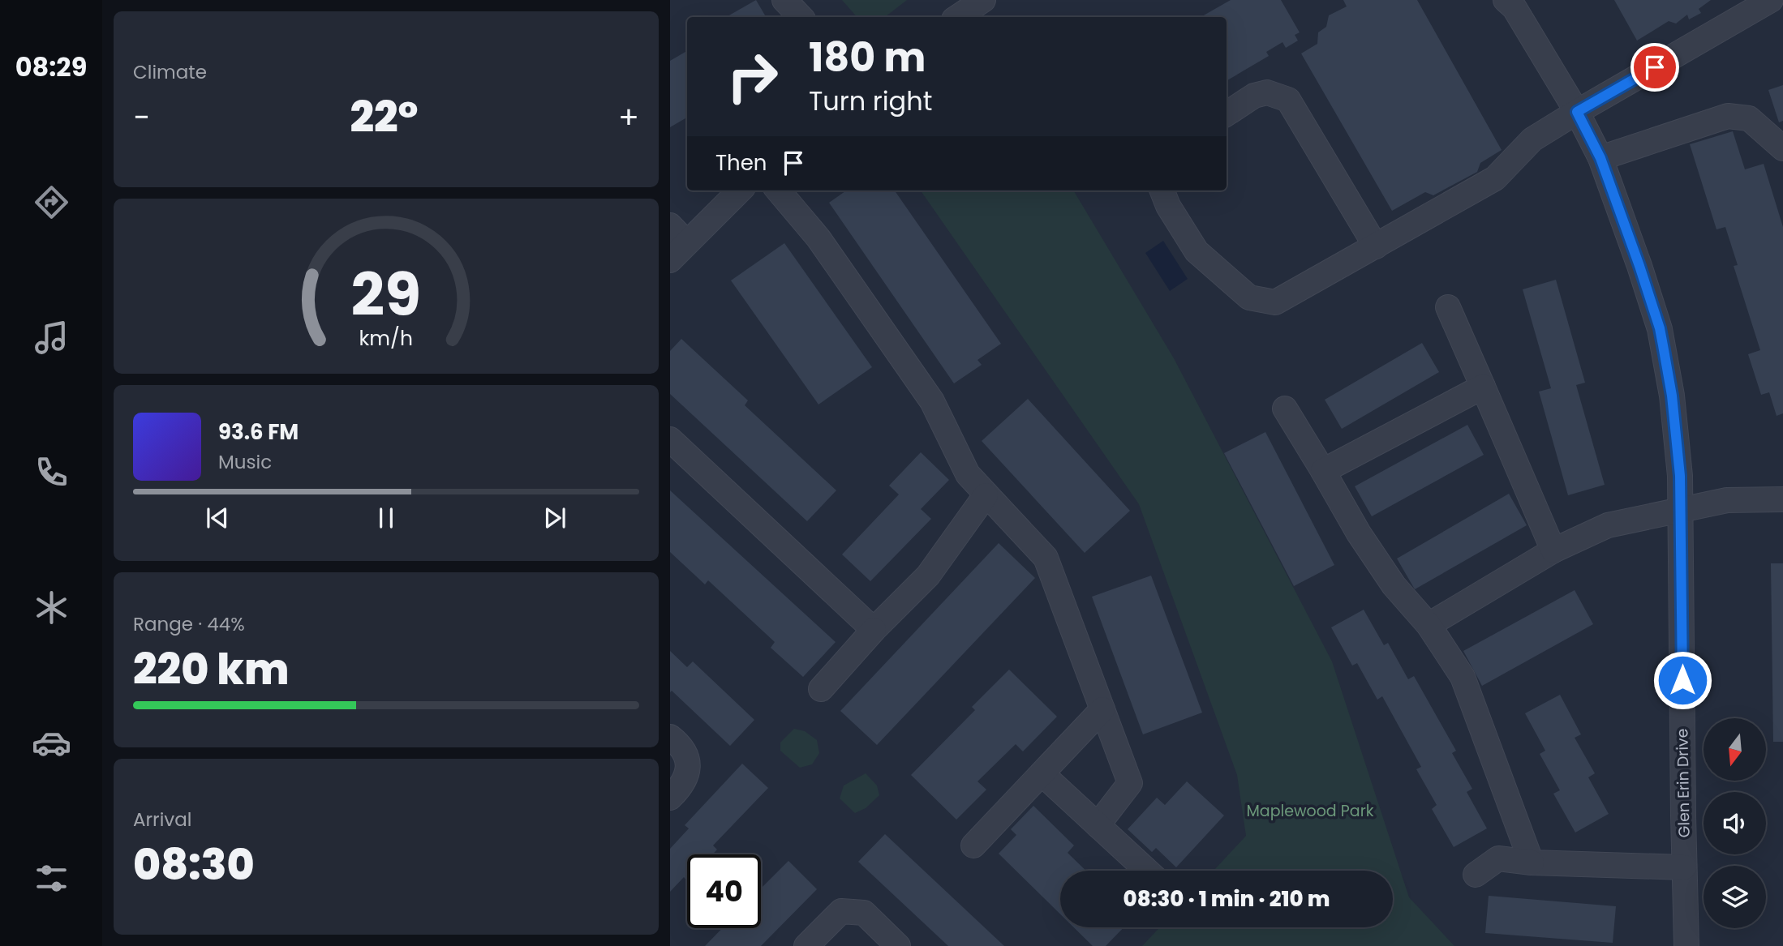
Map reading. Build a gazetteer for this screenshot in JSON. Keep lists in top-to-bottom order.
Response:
{
  "streets": {
    "street": ["Glen Erin Drive"]
  },
  "parks": ["Maplewood Park"],
  "north": "bottom",
  "page": {
    "tabs": "08:29",
    "tile": [
      "Climate",
      ["Range · 44%", "220 km"],
      ["Arrival", "08:30"]
    ],
    "turn": ["180 m", "Turn right"],
    "heat": ["−", "22°", "+"],
    "then": "Then",
    "song": ["93.6 FM", "Music"],
    "limit": "40",
    "trip": "08:30 · 1 min · 210 m",
    "gauge": ["29", "km/h"]
  }
}
